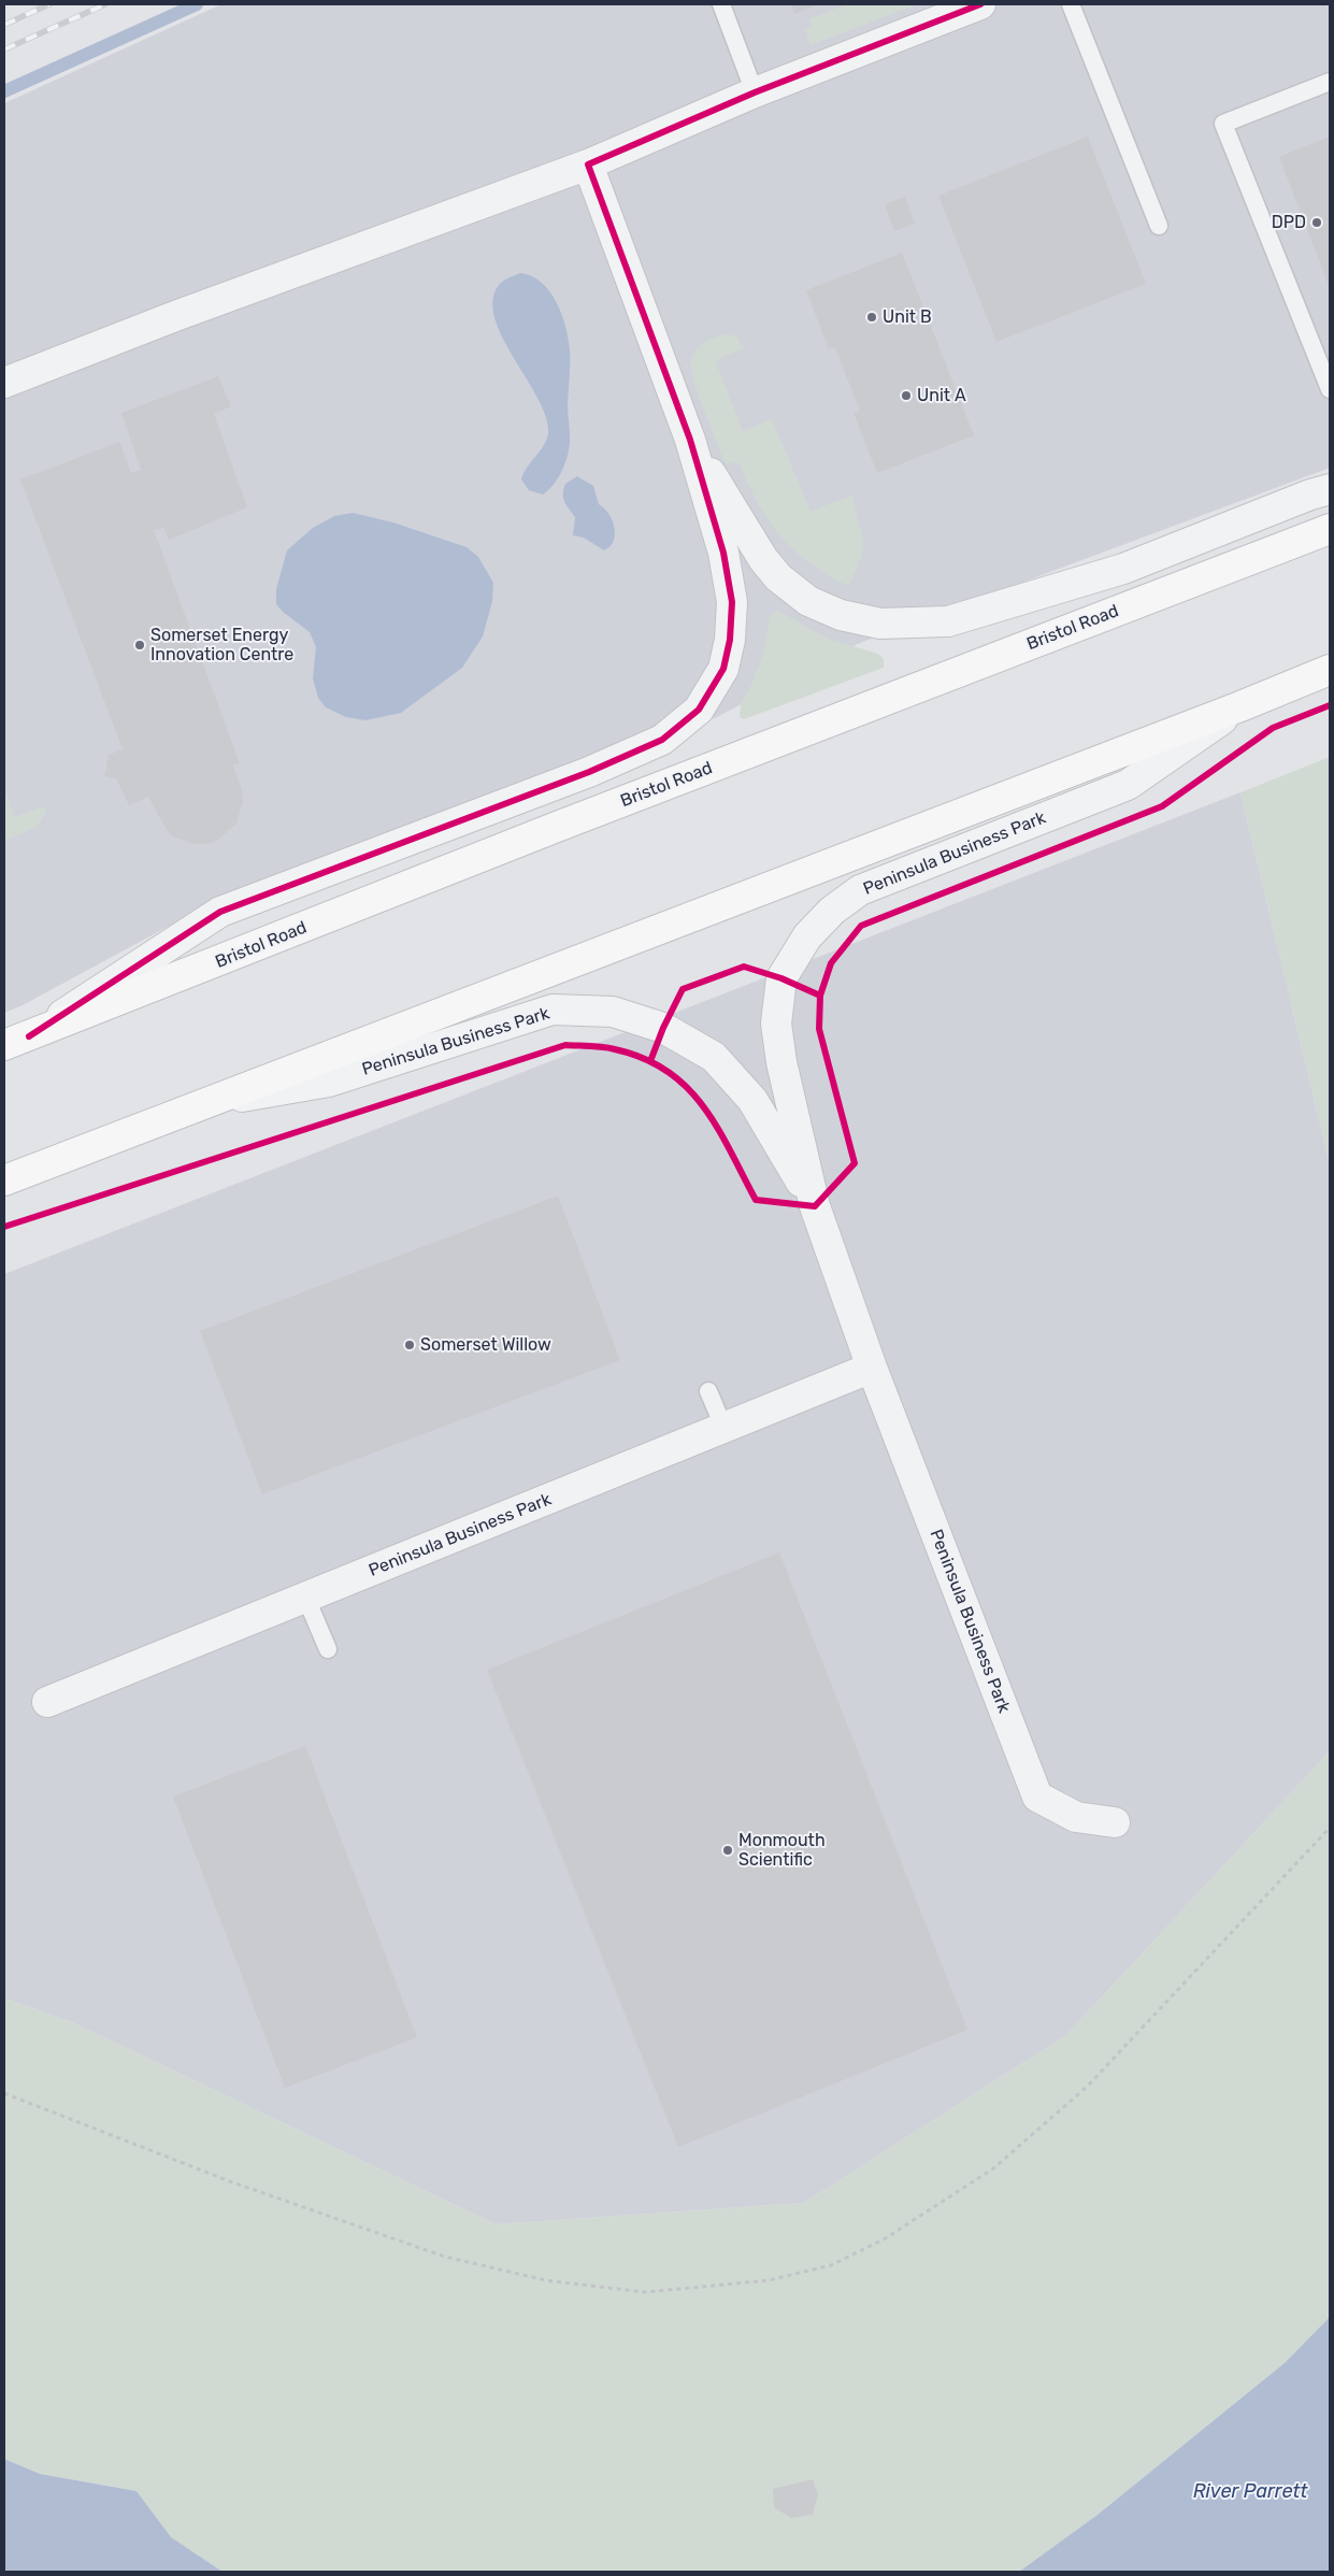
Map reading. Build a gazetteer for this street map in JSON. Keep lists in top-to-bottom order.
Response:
{
  "streets": {
    "main road": ["Bristol Road"],
    "street": ["Peninsula Business Park"]
  },
  "water": ["River Parrett"],
  "places": [
    "DPD",
    "Unit B",
    "Unit A",
    "Somerset Energy Innovation Centre",
    "Somerset Willow",
    "Monmouth Scientific"
  ]
}
